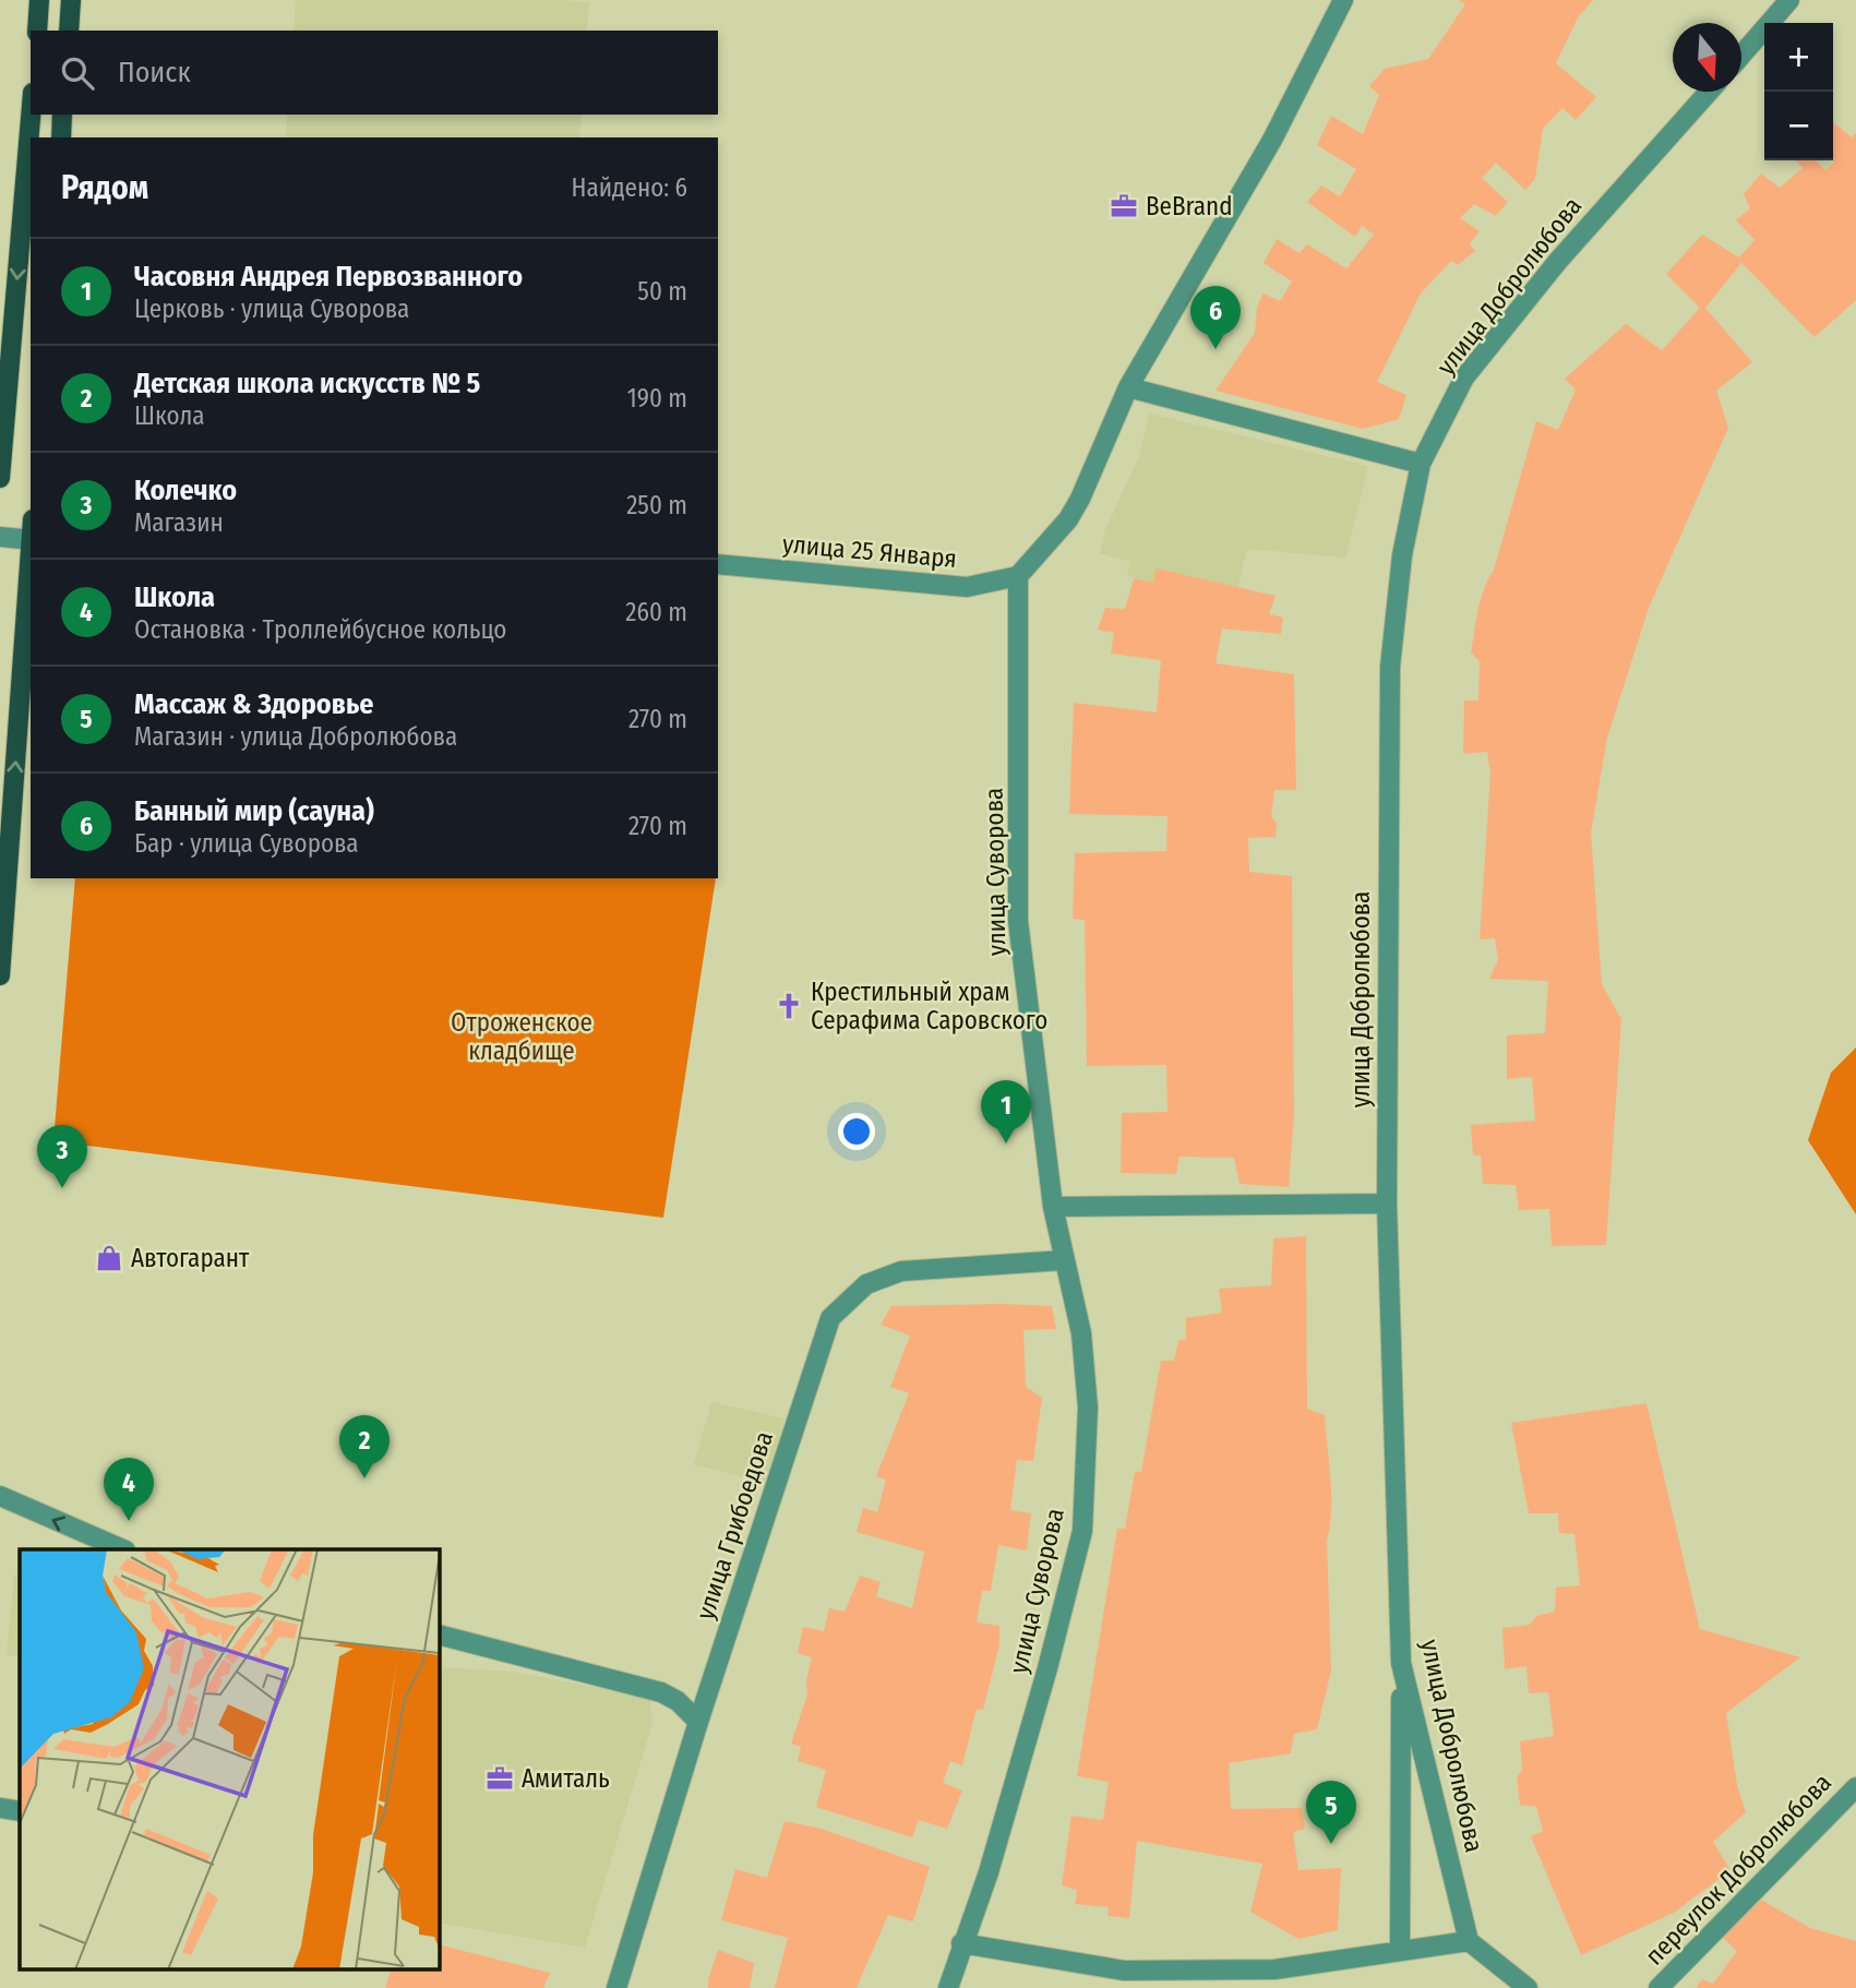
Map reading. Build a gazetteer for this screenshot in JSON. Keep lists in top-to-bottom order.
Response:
{
  "streets": {
    "street": [
      "улица Добролюбова",
      "улица 25 Января",
      "улица Суворова",
      "улица Грибоедова",
      "переулок Добролюбова"
    ]
  },
  "crossings": [
    ["улица 25 Января", "улица Суворова"],
    ["улица Суворова", "улица Грибоедова"]
  ],
  "parks": ["Отроженское кладбище"],
  "places": {
    "office": ["BeBrand", "Амиталь"],
    "church": ["Крестильный храм Серафима Саровского"],
    "shop": ["Автогарант"]
  },
  "north": "bottom",
  "page": {
    "map_buttons": ["+", "−"],
    "search": "Поиск",
    "heading": ["Рядом", "Найдено: 6"],
    "list": [
      {
        "mark": "1",
        "name": "Часовня Андрея Первозванного",
        "note": "Церковь · улица Суворова",
        "value": "50 m"
      },
      {
        "mark": "2",
        "name": "Детская школа искусств № 5",
        "note": "Школа",
        "value": "190 m"
      },
      {
        "mark": "3",
        "name": "Колечко",
        "note": "Магазин",
        "value": "250 m"
      },
      {
        "mark": "4",
        "name": "Школа",
        "note": "Остановка · Троллейбусное кольцо",
        "value": "260 m"
      },
      {
        "mark": "5",
        "name": "Массаж & Здоровье",
        "note": "Магазин · улица Добролюбова",
        "value": "270 m"
      },
      {
        "mark": "6",
        "name": "Банный мир (сауна)",
        "note": "Бар · улица Суворова",
        "value": "270 m"
      }
    ],
    "pins": [
      "6",
      "1",
      "3",
      "2",
      "4",
      "5"
    ]
  }
}
